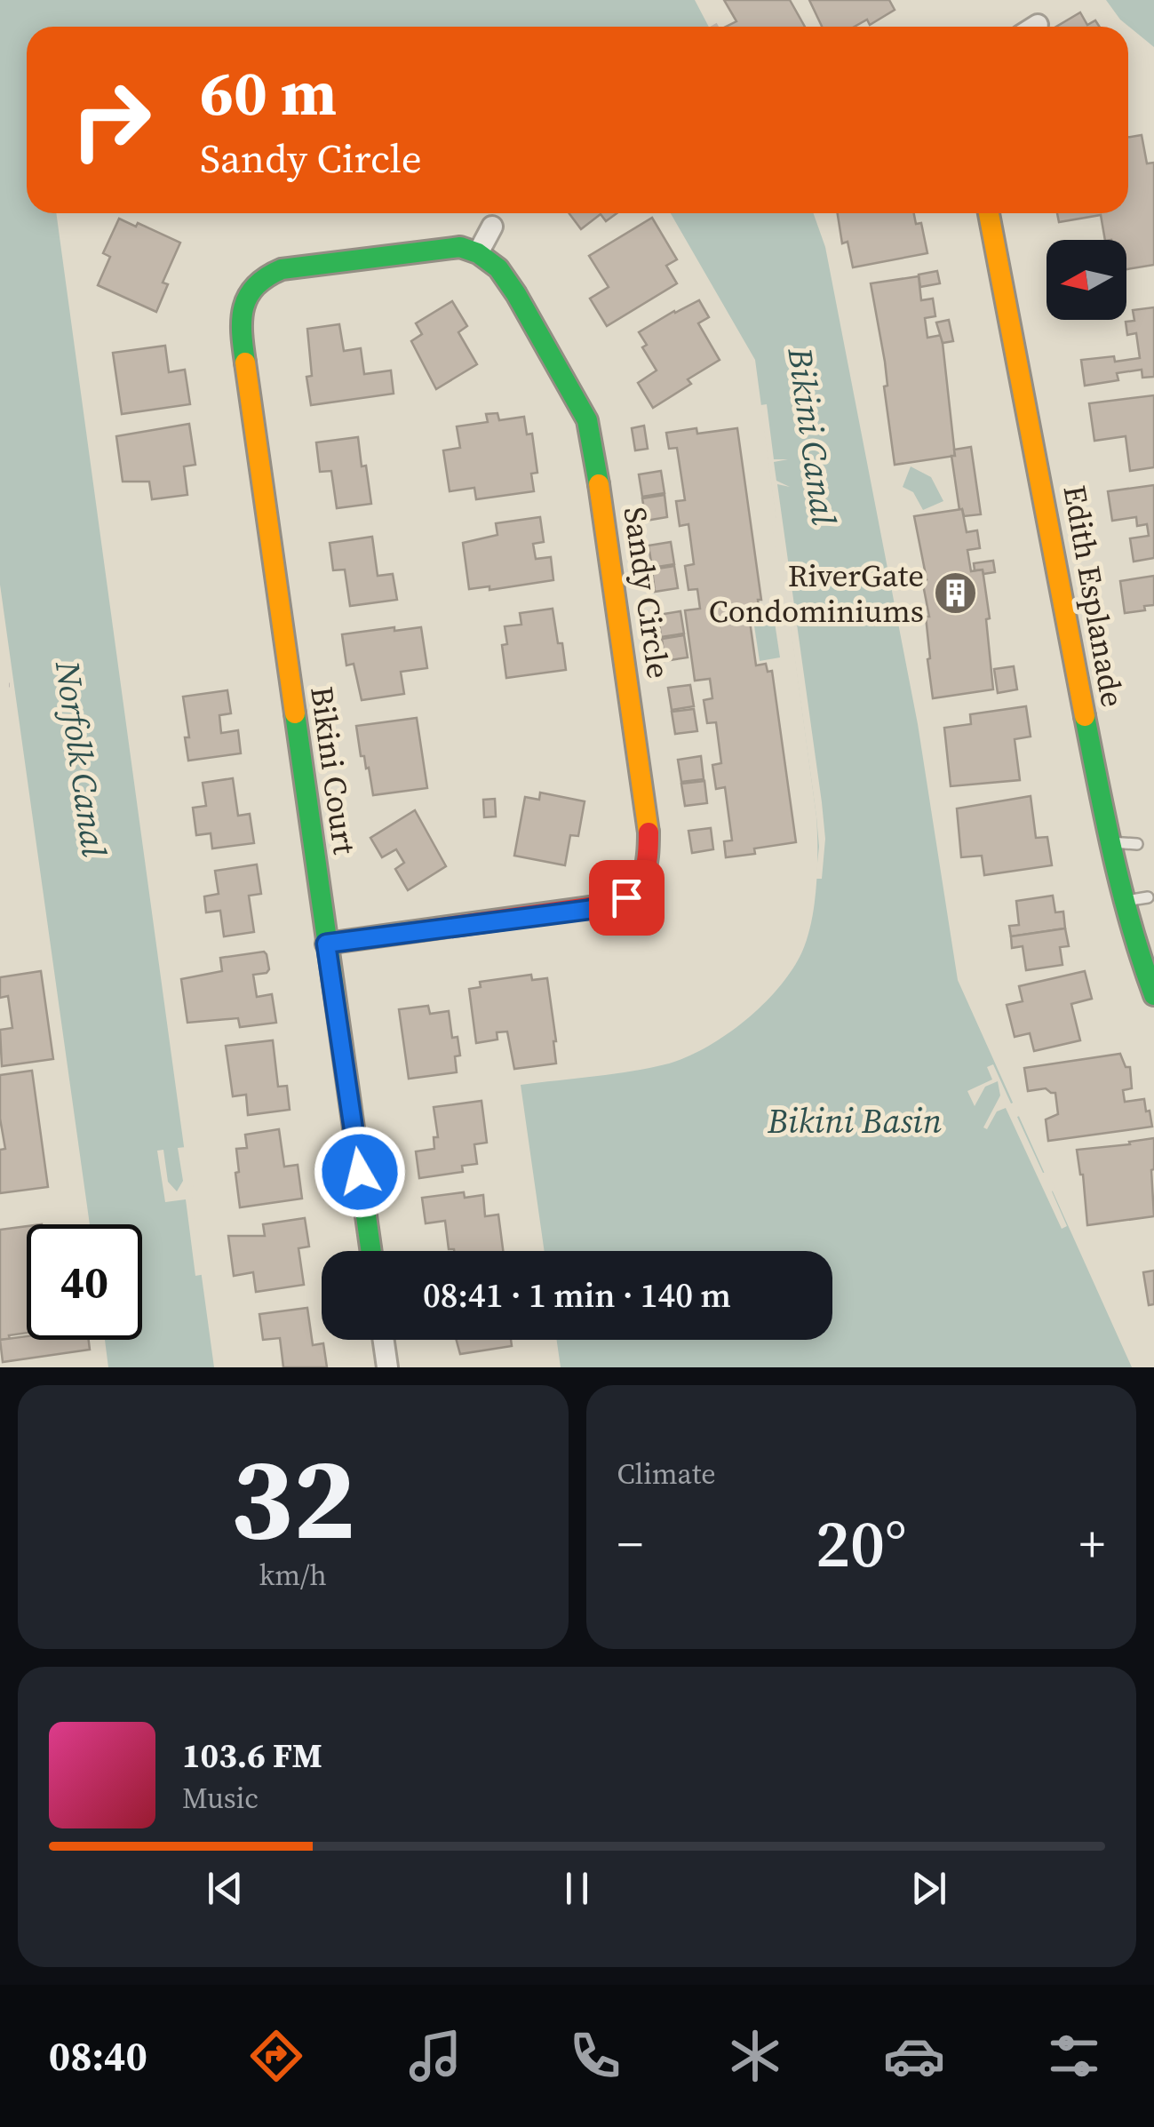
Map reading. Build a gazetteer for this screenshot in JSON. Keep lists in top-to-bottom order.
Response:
{
  "streets": {
    "street": ["Sandy Circle", "Edith Esplanade", "Bikini Court"]
  },
  "crossings": [
    ["Sandy Circle", "Bikini Court"]
  ],
  "water": ["Bikini Canal", "Norfolk Canal", "Bikini Basin"],
  "places": {
    "building": ["RiverGate Condominiums"]
  },
  "north": "left",
  "page": {
    "turn": ["60 m", "Sandy Circle"],
    "limit": "40",
    "trip": "08:41 · 1 min · 140 m",
    "tile": [
      ["32", "km/h"],
      "Climate"
    ],
    "heat": ["−", "20°", "+"],
    "song": ["103.6 FM", "Music"],
    "tabs": "08:40"
  }
}
